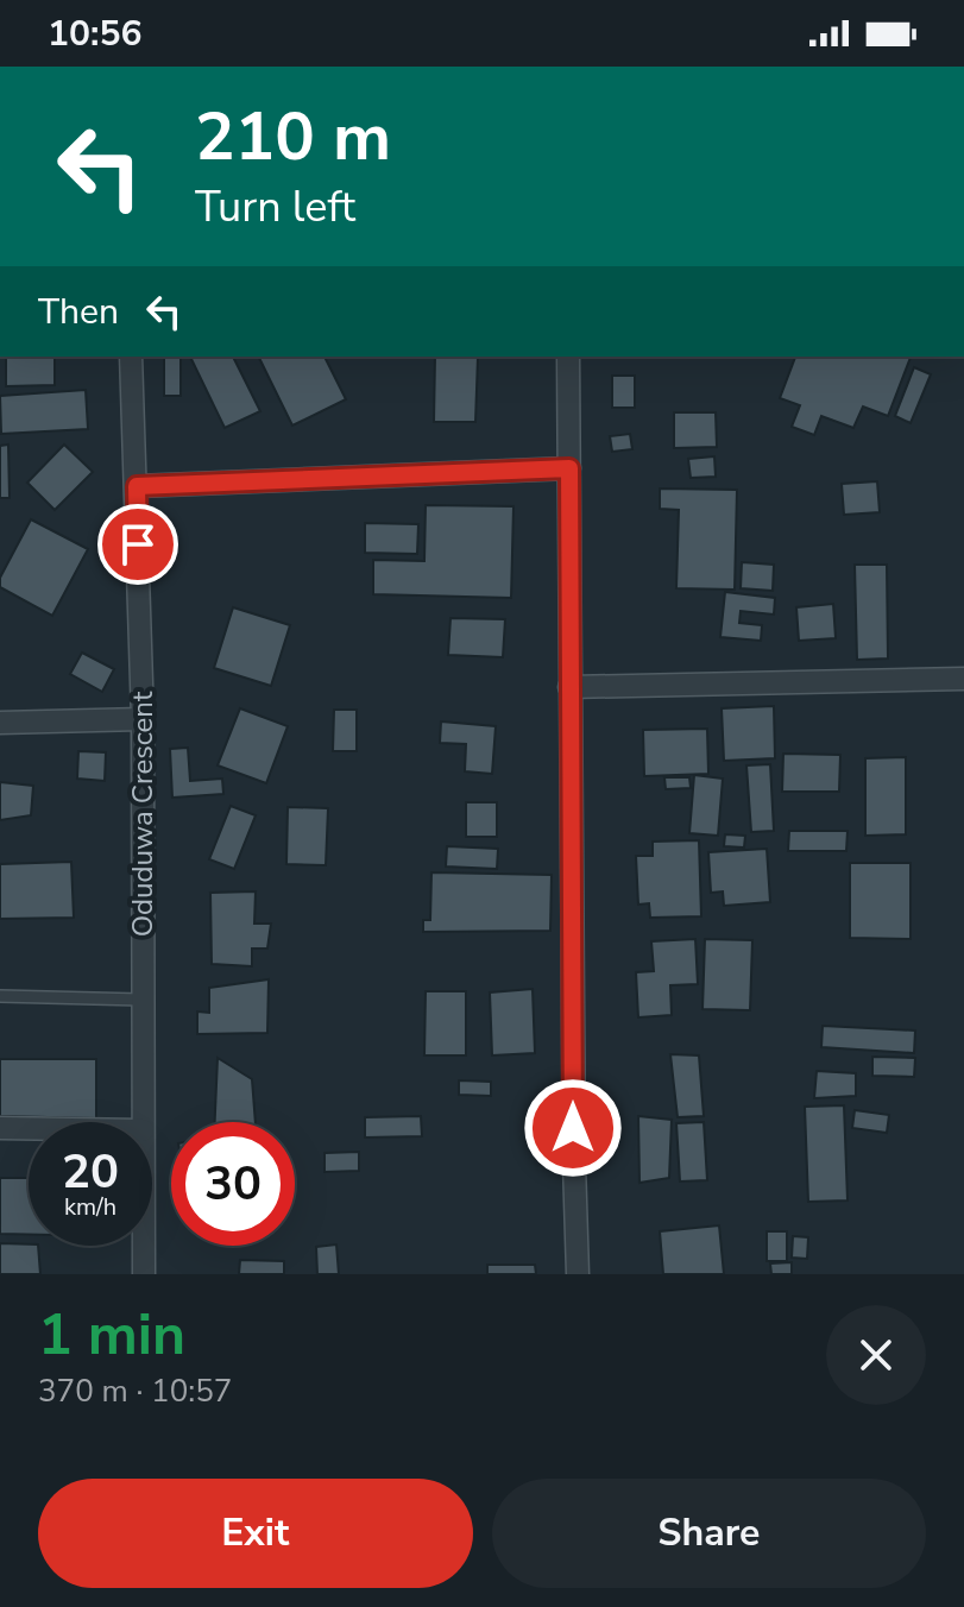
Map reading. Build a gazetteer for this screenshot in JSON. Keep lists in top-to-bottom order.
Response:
{
  "streets": {
    "street": ["Oduduwa Crescent"]
  },
  "page": {
    "status": "10:56",
    "turn": ["210 m", "Turn left"],
    "then": "Then",
    "speed": "20 km/h",
    "limit": "30",
    "heading": ["1 min", "370 m · 10:57"],
    "buttons": ["Exit", "Share"]
  }
}
